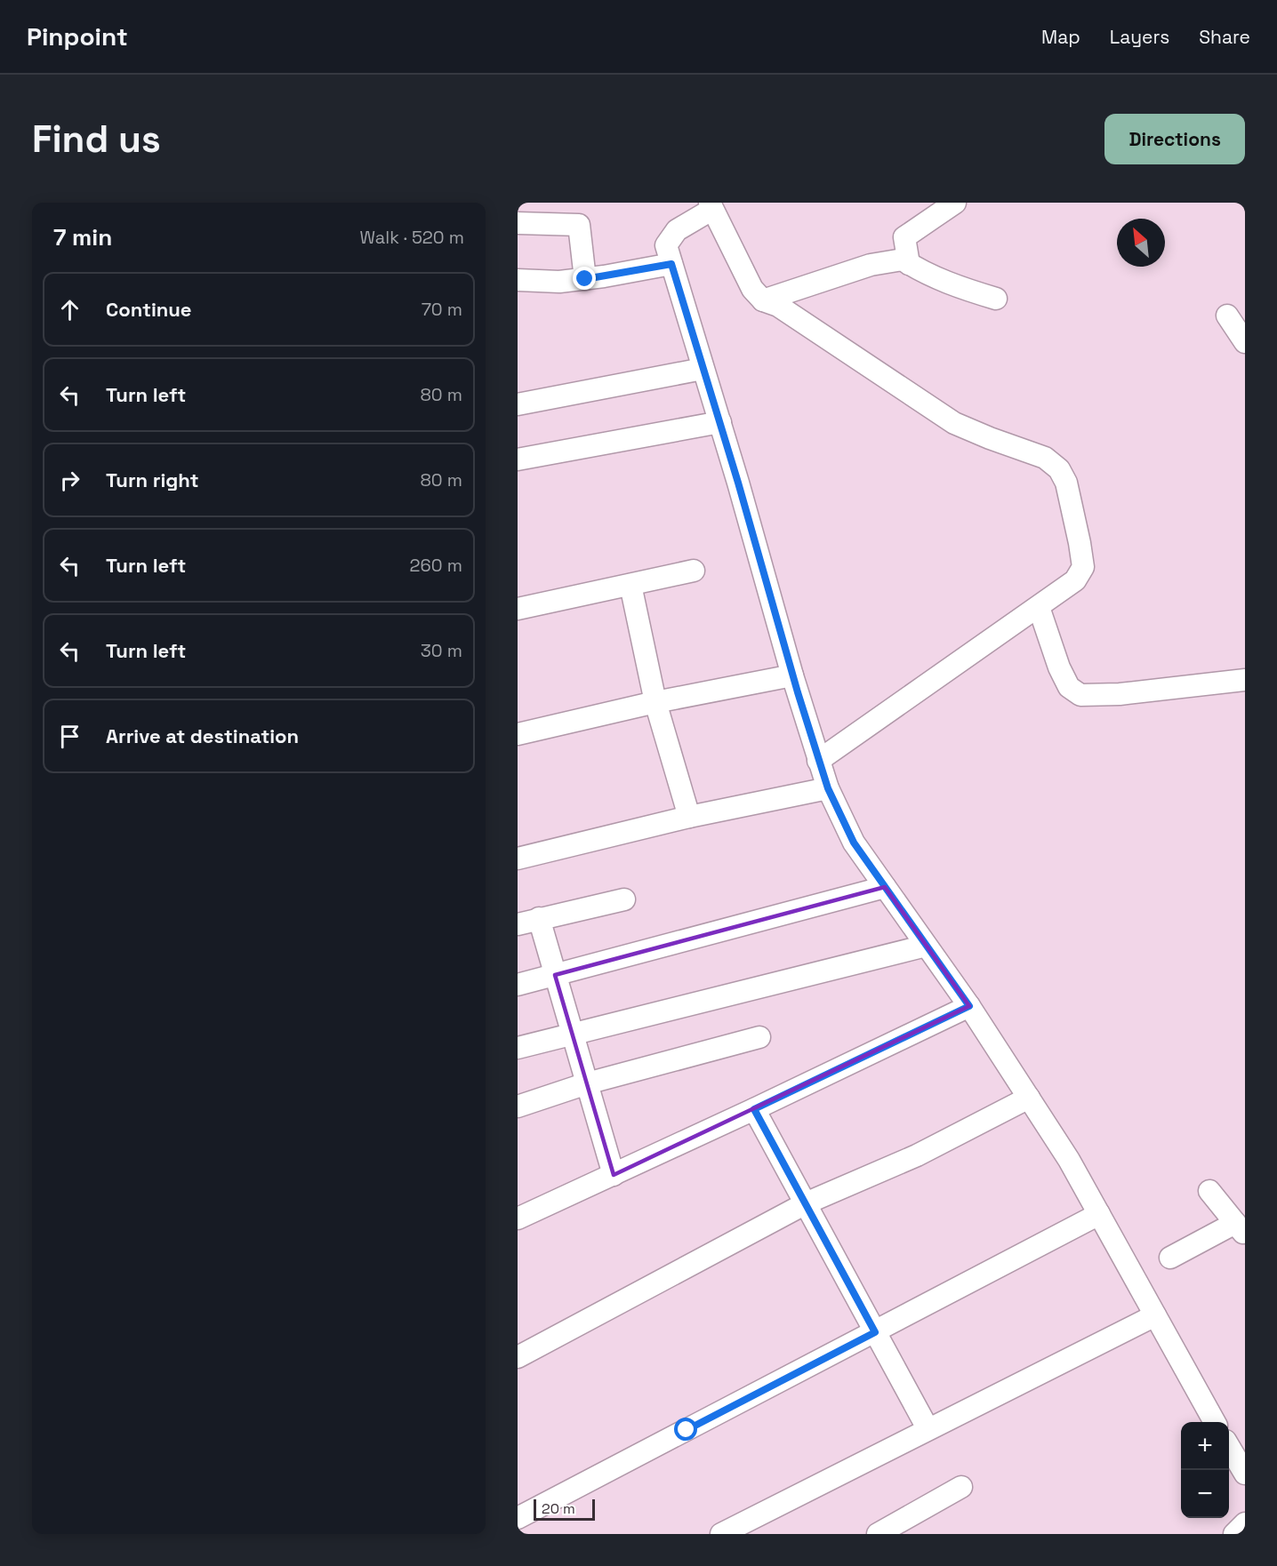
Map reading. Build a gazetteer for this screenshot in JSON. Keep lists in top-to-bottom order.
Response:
{
  "scale_bar": "20 m",
  "north": "top left",
  "page": {
    "header": "Pinpoint",
    "nav": ["Map", "Layers", "Share"],
    "buttons": "Directions",
    "title": "Find us",
    "heading": ["7 min", "Walk · 520 m"],
    "list": [
      ["Continue", "70 m"],
      ["Turn left", "80 m"],
      ["Turn right", "80 m"],
      ["Turn left", "260 m"],
      ["Turn left", "30 m"],
      "Arrive at destination"
    ],
    "map_buttons": ["+", "−"],
    "scale": "20 m"
  }
}
